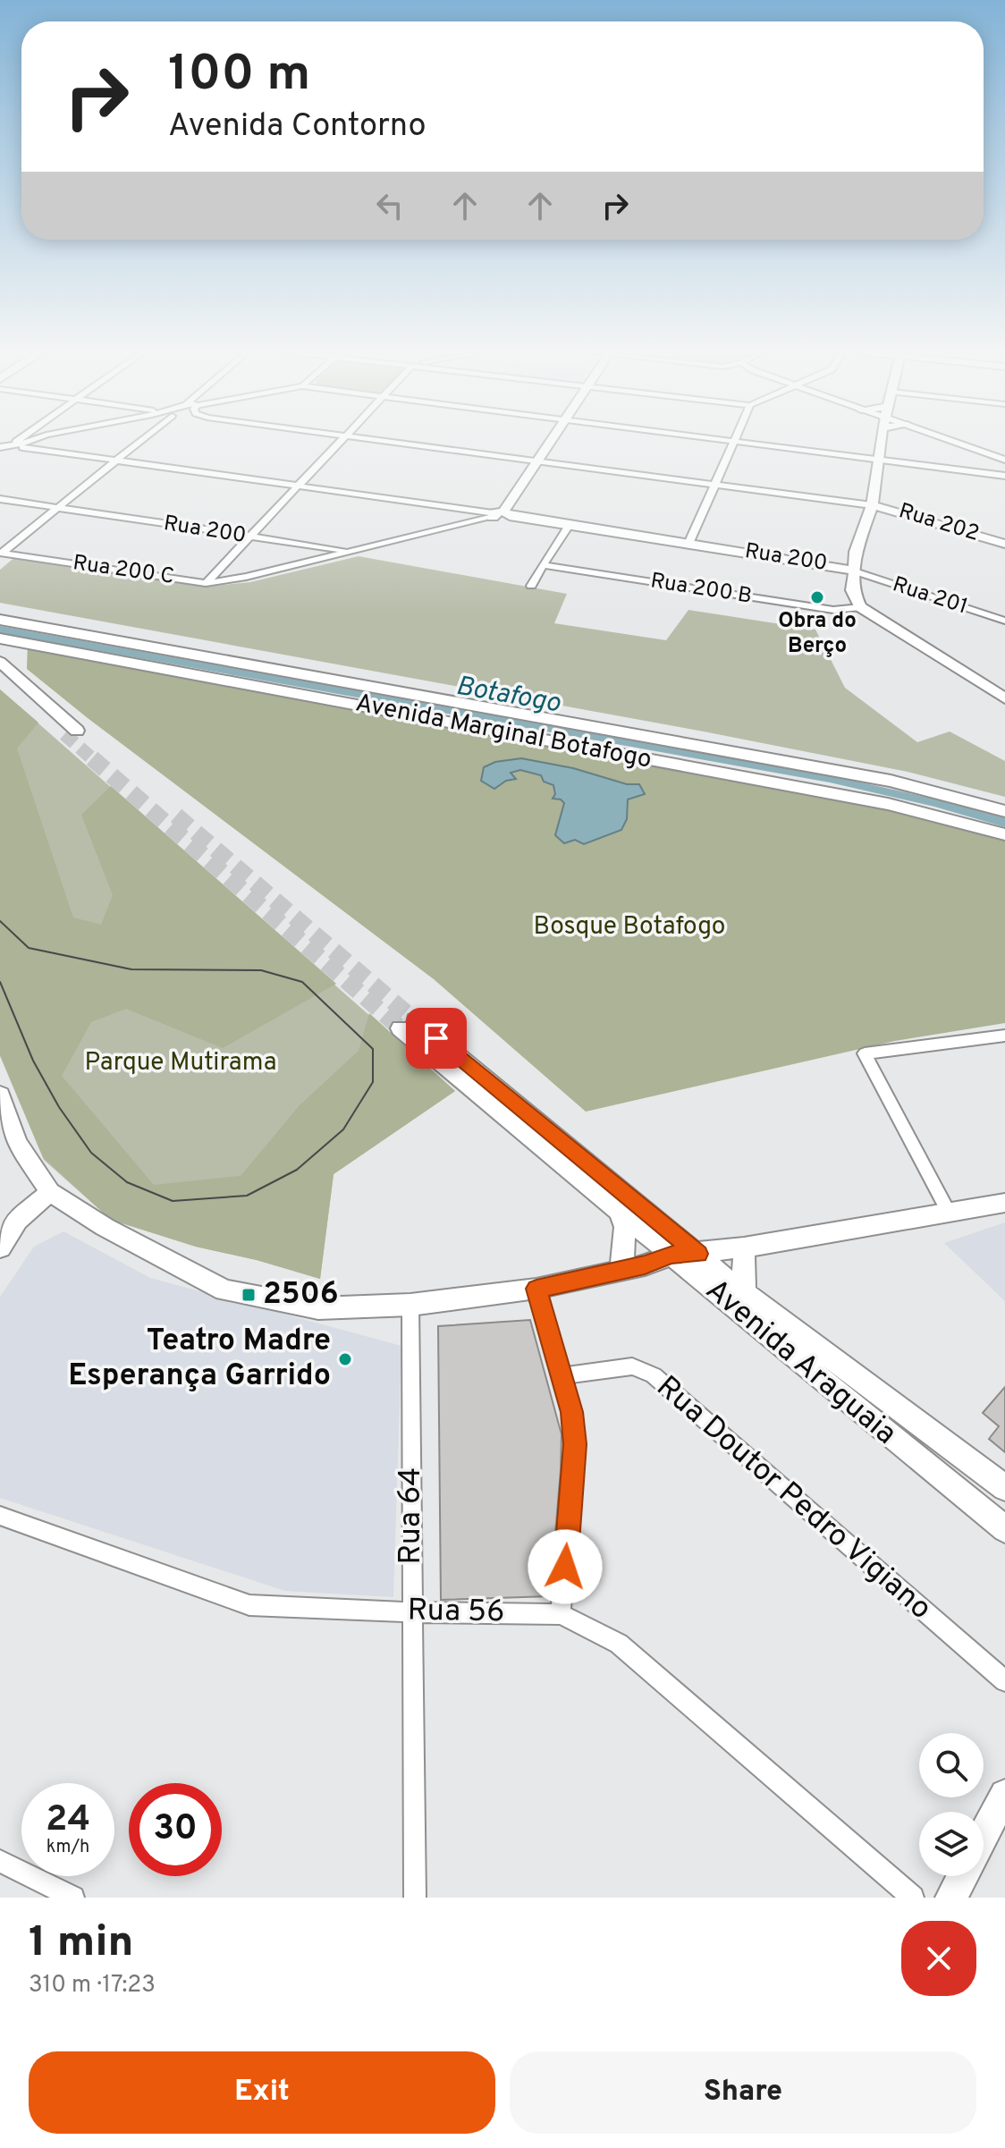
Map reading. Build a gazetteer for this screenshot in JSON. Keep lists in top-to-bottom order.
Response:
{
  "streets": {
    "main road": ["Avenida Marginal Botafogo"],
    "street": [
      "Rua 202",
      "Rua 200",
      "Rua 200 C",
      "Rua 200 B",
      "Rua 201",
      "Avenida Araguaia",
      "Rua Doutor Pedro Vigiano",
      "Rua 64",
      "Rua 56"
    ]
  },
  "crossings": [
    ["Rua 200", "Rua 200 C"],
    ["Rua 200", "Rua 200 B"],
    ["Rua 200", "Rua 201"],
    ["Rua 64", "Rua 56"]
  ],
  "water": ["Botafogo"],
  "parks": ["Bosque Botafogo", "Parque Mutirama"],
  "places": {
    "other": ["Obra do Berço", "Teatro Madre Esperança Garrido"],
    "transit": ["2506"]
  },
  "page": {
    "turn": ["100 m", "Avenida Contorno"],
    "speed": "24 km/h",
    "limit": "30",
    "heading": ["1 min", "310 m · 17:23"],
    "buttons": ["Exit", "Share"]
  }
}
